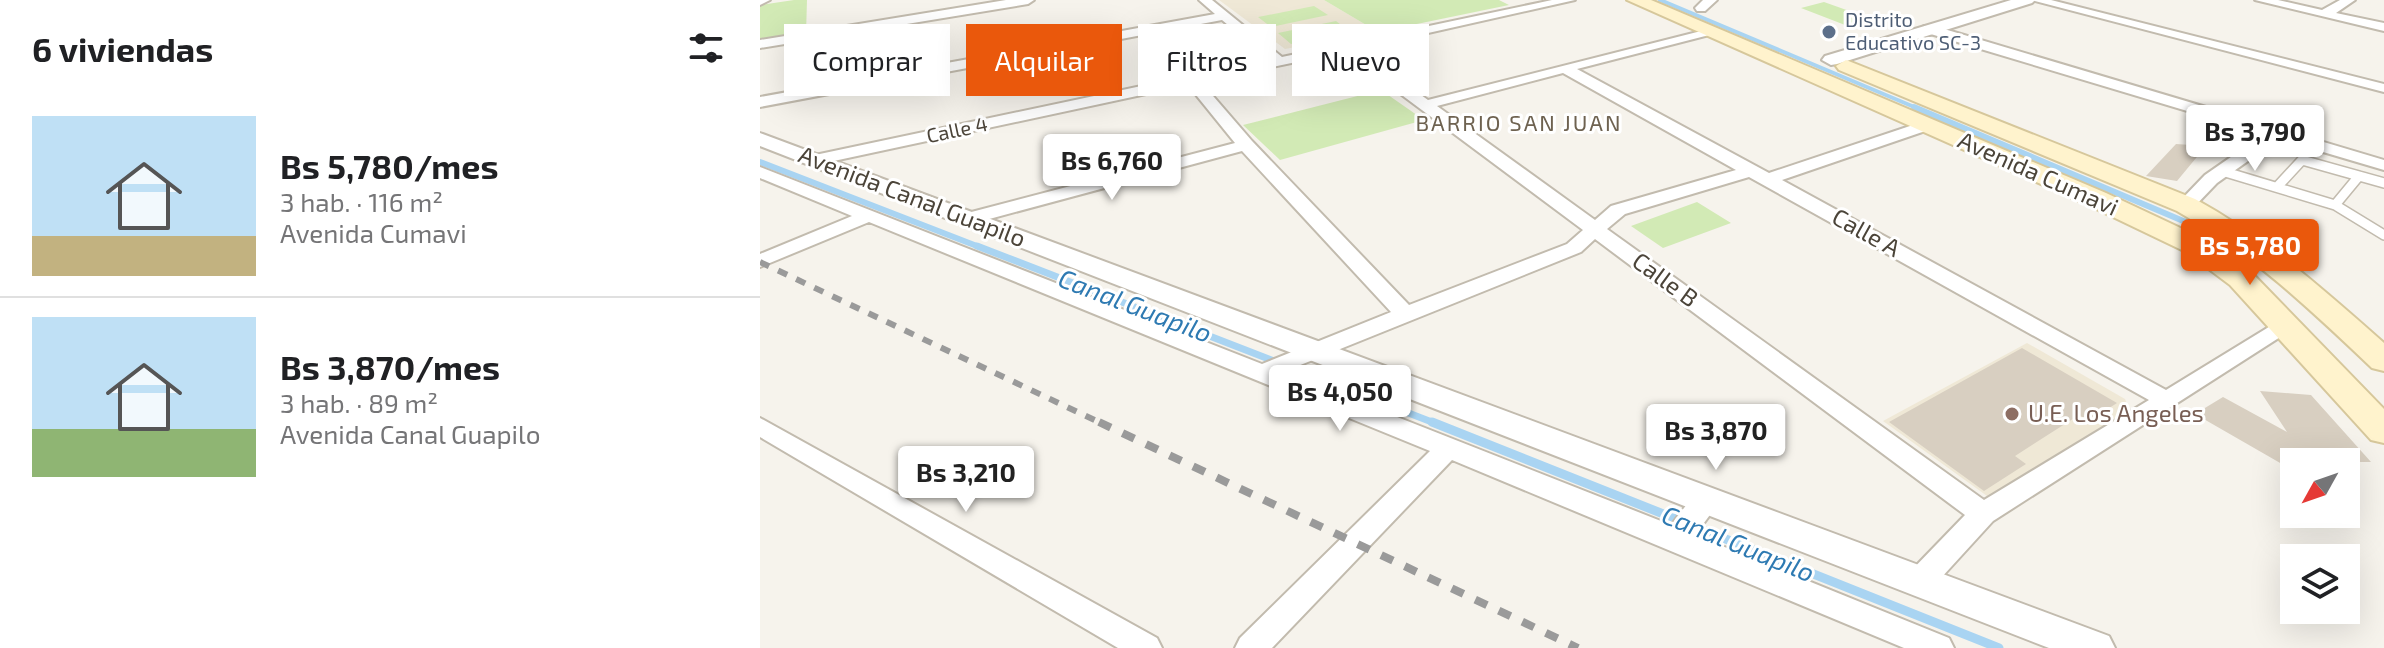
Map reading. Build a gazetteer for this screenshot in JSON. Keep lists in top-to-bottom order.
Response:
{
  "streets": {
    "main road": ["Avenida Cumavi"],
    "street": [
      "Calle 4",
      "Avenida Canal Guapilo",
      "Calle A",
      "Calle B"
    ]
  },
  "crossings": [
    ["Calle 4", "Avenida Canal Guapilo"]
  ],
  "districts": ["BARRIO SAN JUAN"],
  "water": ["Canal Guapilo"],
  "places": ["Distrito Educativo SC-3", "U.E. Los Angeles"],
  "north": "bottom left",
  "page": {
    "heading": "6 viviendas",
    "chip": [
      "Comprar",
      "Alquilar",
      "Filtros",
      "Nuevo"
    ],
    "list": [
      {
        "name": "Bs 5,780/mes",
        "note": "3 hab. · 116 m² · Avenida Cumavi"
      },
      {
        "name": "Bs 3,870/mes",
        "note": "3 hab. · 89 m² · Avenida Canal Guapilo"
      }
    ],
    "price": [
      "Bs 3,790",
      "Bs 6,760",
      "Bs 5,780",
      "Bs 4,050",
      "Bs 3,870",
      "Bs 3,210"
    ]
  }
}
